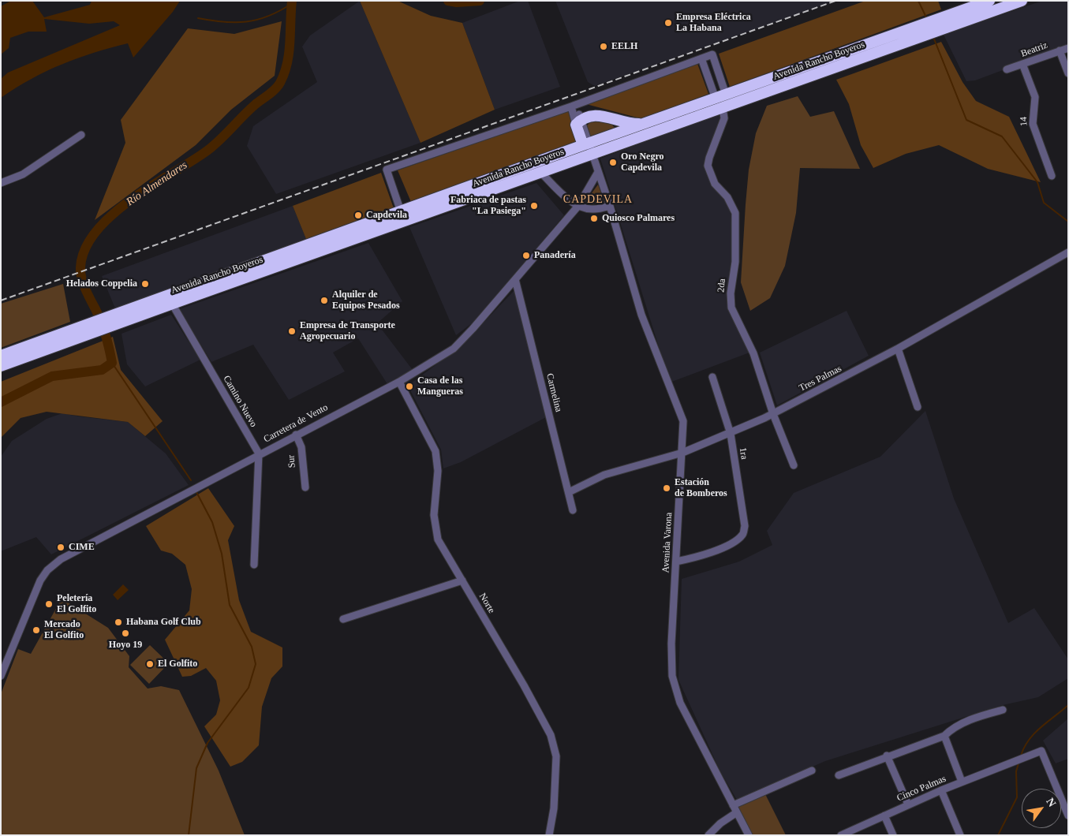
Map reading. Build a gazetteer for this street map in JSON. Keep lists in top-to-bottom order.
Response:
{
  "streets": {
    "highway": ["Avenida Rancho Boyeros"],
    "street": [
      "Beatriz",
      "14",
      "2da",
      "Tres Palmas",
      "Carmelina",
      "Camino Nuevo",
      "Carretera de Vento",
      "1ra",
      "Sur",
      "Avenida Varona",
      "Norte",
      "Cinco Palmas"
    ]
  },
  "crossings": [
    ["Beatriz", "14"],
    ["Avenida Rancho Boyeros", "2da"],
    ["Avenida Rancho Boyeros", "Camino Nuevo"],
    ["Avenida Rancho Boyeros", "Avenida Varona"],
    ["2da", "Tres Palmas"],
    ["Tres Palmas", "Carmelina"],
    ["Tres Palmas", "1ra"],
    ["Tres Palmas", "Avenida Varona"],
    ["Carmelina", "Carretera de Vento"],
    ["Camino Nuevo", "Carretera de Vento"],
    ["Carretera de Vento", "Sur"],
    ["Carretera de Vento", "Avenida Varona"],
    ["Carretera de Vento", "Norte"],
    ["1ra", "Avenida Varona"]
  ],
  "districts": ["CAPDEVILA"],
  "water": ["Río Almendares"],
  "places": [
    "Empresa Eléctrica La Habana",
    "EELH",
    "Oro Negro Capdevila",
    "Fabriaca de pastas \"La Pasiega\"",
    "Capdevila",
    "Quiosco Palmares",
    "Panadería",
    "Helados Coppelia",
    "Alquiler de Equipos Pesados",
    "Empresa de Transporte Agropecuario",
    "Casa de las Mangueras",
    "Estación de Bomberos",
    "CIME",
    "Peletería El Golfito",
    "Habana Golf Club",
    "Mercado El Golfito",
    "Hoyo 19",
    "El Golfito"
  ],
  "north": "top right"
}
